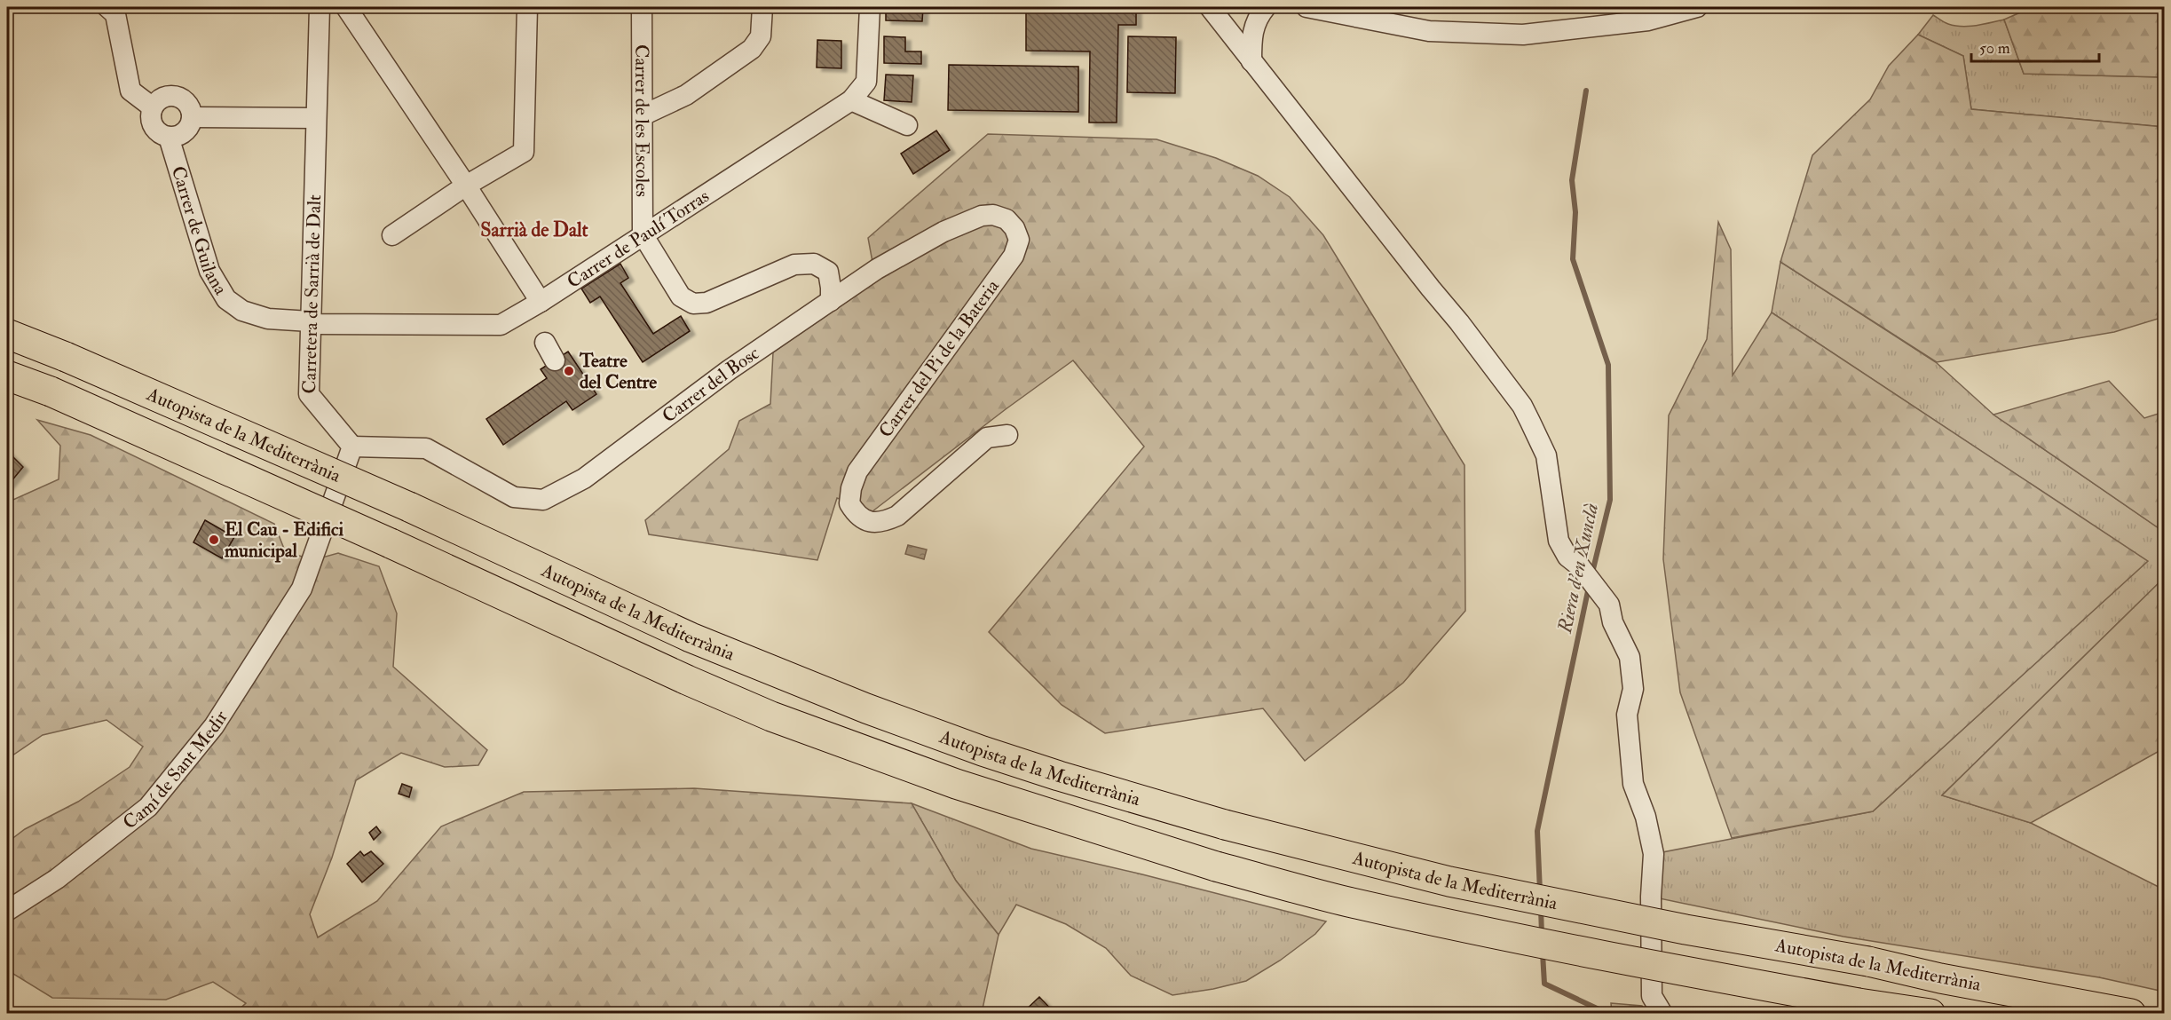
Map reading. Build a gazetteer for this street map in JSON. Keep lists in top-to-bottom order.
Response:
{
  "streets": {
    "highway": ["Autopista de la Mediterrània"],
    "street": [
      "Carrer de les Escoles",
      "Carrer de Guilana",
      "Carrer de Paulí Torras",
      "Carretera de Sarrià de Dalt",
      "Carrer del Pi de la Bateria",
      "Carrer del Bosc",
      "Camí de Sant Medir"
    ]
  },
  "crossings": [
    ["Carrer de les Escoles", "Carrer de Paulí Torras"],
    ["Carrer de Guilana", "Carrer de Paulí Torras"],
    ["Carrer de Guilana", "Carretera de Sarrià de Dalt"],
    ["Carrer de Paulí Torras", "Carretera de Sarrià de Dalt"],
    ["Carretera de Sarrià de Dalt", "Carrer del Bosc"],
    ["Carretera de Sarrià de Dalt", "Camí de Sant Medir"],
    ["Carrer del Pi de la Bateria", "Carrer del Bosc"],
    ["Carrer del Bosc", "Camí de Sant Medir"]
  ],
  "districts": ["Sarrià de Dalt"],
  "water": ["Riera d'en Xunclà"],
  "places": ["Teatre del Centre", "El Cau - Edifici municipal"],
  "scale_bar": "50 m"
}
